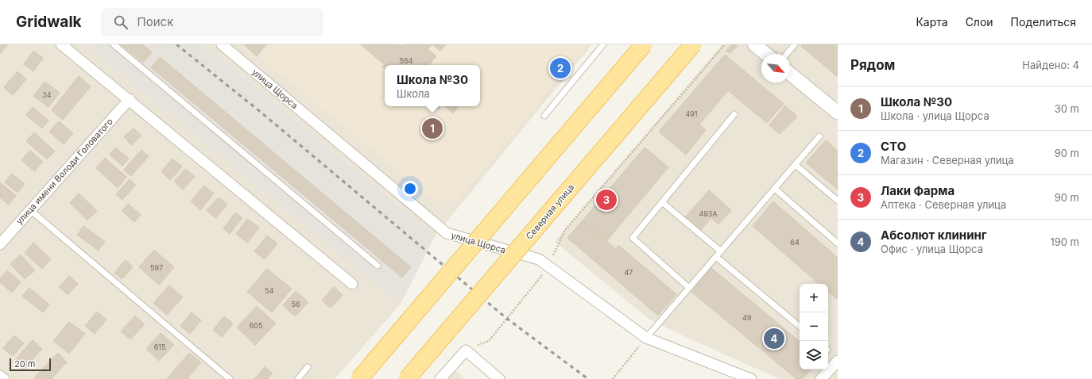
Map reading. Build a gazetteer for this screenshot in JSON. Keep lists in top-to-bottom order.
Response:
{
  "streets": {
    "main road": ["Северная улица"],
    "street": ["улица Щорса", "улица имени Володи Головатого"]
  },
  "house_numbers": [
    "564",
    "34",
    "491",
    "493А",
    "64",
    "597",
    "47",
    "54",
    "56",
    "49",
    "605",
    "615"
  ],
  "scale_bar": "20 m",
  "north": "bottom right",
  "page": {
    "header": "Gridwalk",
    "search": "Поиск",
    "nav": ["Карта", "Слои", "Поделиться"],
    "heading": ["Рядом", "Найдено: 4"],
    "pins": [
      "2",
      "1",
      "3",
      "4"
    ],
    "popup": ["Школа №30", "Школа"],
    "list": [
      {
        "mark": "1",
        "name": "Школа №30",
        "note": "Школа · улица Щорса",
        "value": "30 m"
      },
      {
        "mark": "2",
        "name": "СТО",
        "note": "Магазин · Северная улица",
        "value": "90 m"
      },
      {
        "mark": "3",
        "name": "Лаки Фарма",
        "note": "Аптека · Северная улица",
        "value": "90 m"
      },
      {
        "mark": "4",
        "name": "Абсолют клининг",
        "note": "Офис · улица Щорса",
        "value": "190 m"
      }
    ],
    "map_buttons": ["+", "−"],
    "scale": "20 m"
  }
}
